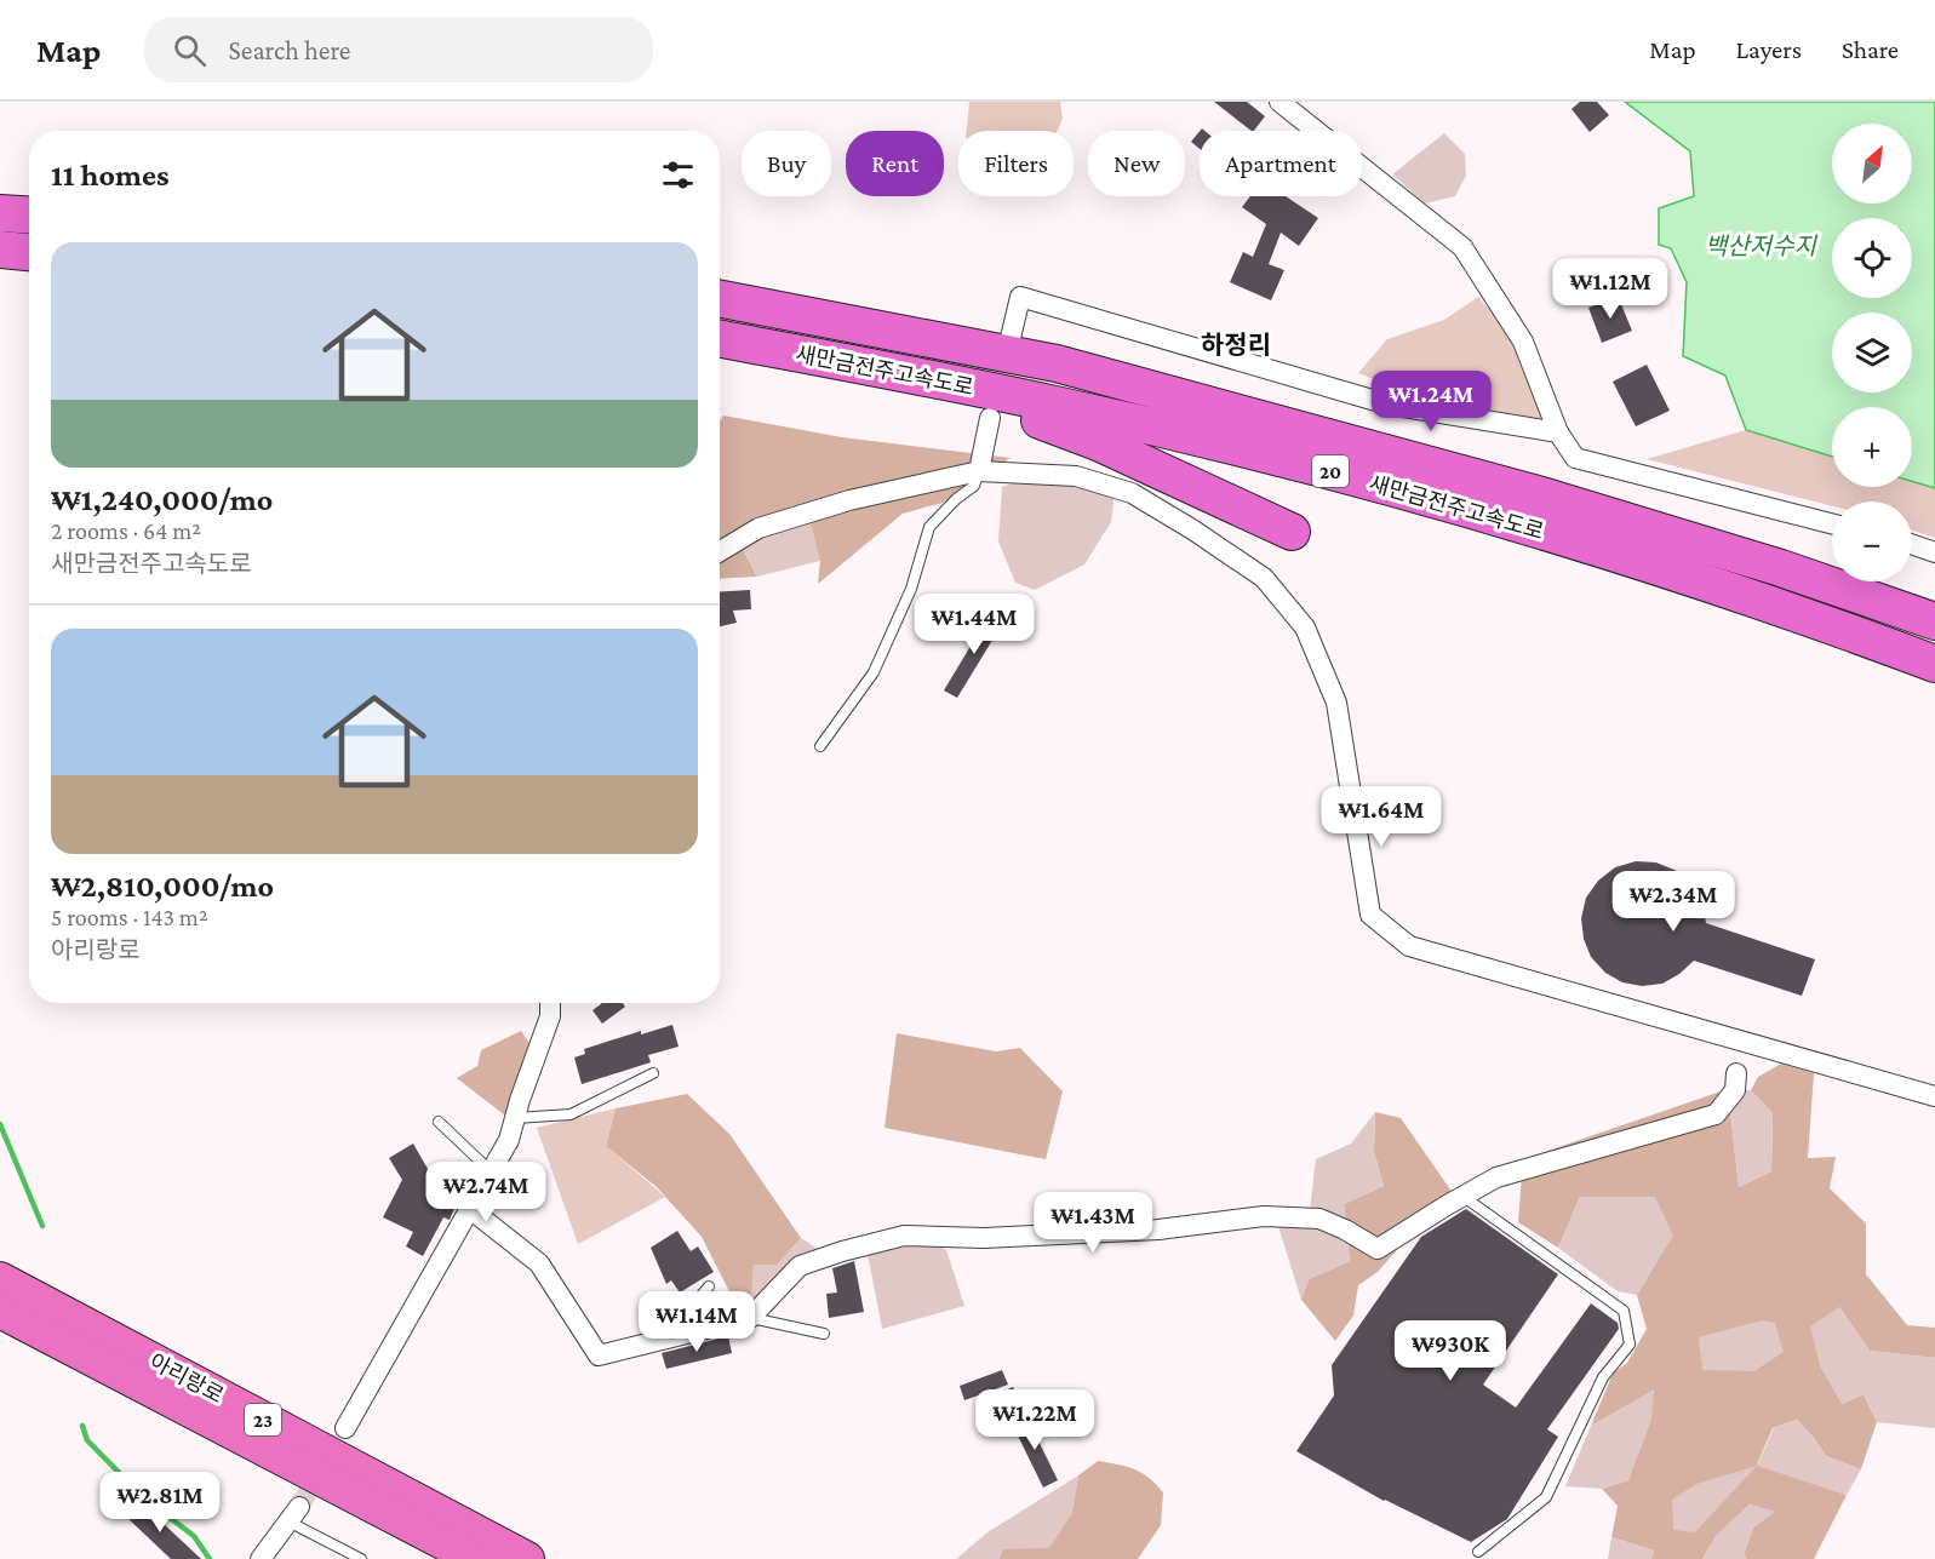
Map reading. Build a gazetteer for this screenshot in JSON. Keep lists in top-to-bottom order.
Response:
{
  "streets": {
    "highway": [
      "새만금전주고속도로",
      "20",
      "아리랑로",
      "23"
    ]
  },
  "districts": ["하정리"],
  "water": ["백산저수지"],
  "north": "top right",
  "page": {
    "header": "Map",
    "search": "Search here",
    "nav": ["Map", "Layers", "Share"],
    "map_buttons": ["+", "−"],
    "chip": [
      "Buy",
      "Rent",
      "Filters",
      "New",
      "Apartment"
    ],
    "heading": "11 homes",
    "list": [
      {
        "name": "₩1,240,000/mo",
        "note": "2 rooms · 64 m² · 새만금전주고속도로"
      },
      {
        "name": "₩2,810,000/mo",
        "note": "5 rooms · 143 m² · 아리랑로"
      }
    ],
    "price": [
      "₩1.12M",
      "₩1.24M",
      "₩1.44M",
      "₩1.64M",
      "₩2.34M",
      "₩2.74M",
      "₩1.43M",
      "₩1.14M",
      "₩930K",
      "₩1.22M",
      "₩2.81M"
    ]
  }
}
